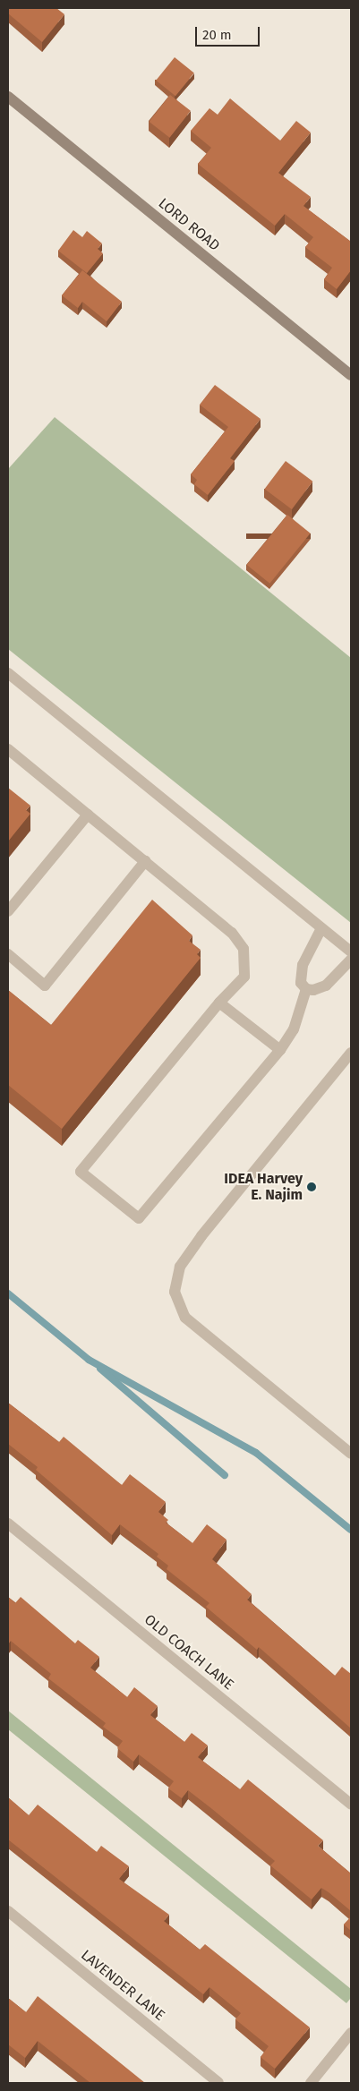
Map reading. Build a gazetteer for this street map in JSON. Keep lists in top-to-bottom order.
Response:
{
  "streets": {
    "street": ["LORD ROAD", "OLD COACH LANE", "LAVENDER LANE"]
  },
  "places": ["IDEA Harvey E. Najim"],
  "scale_bar": "20 m"
}
